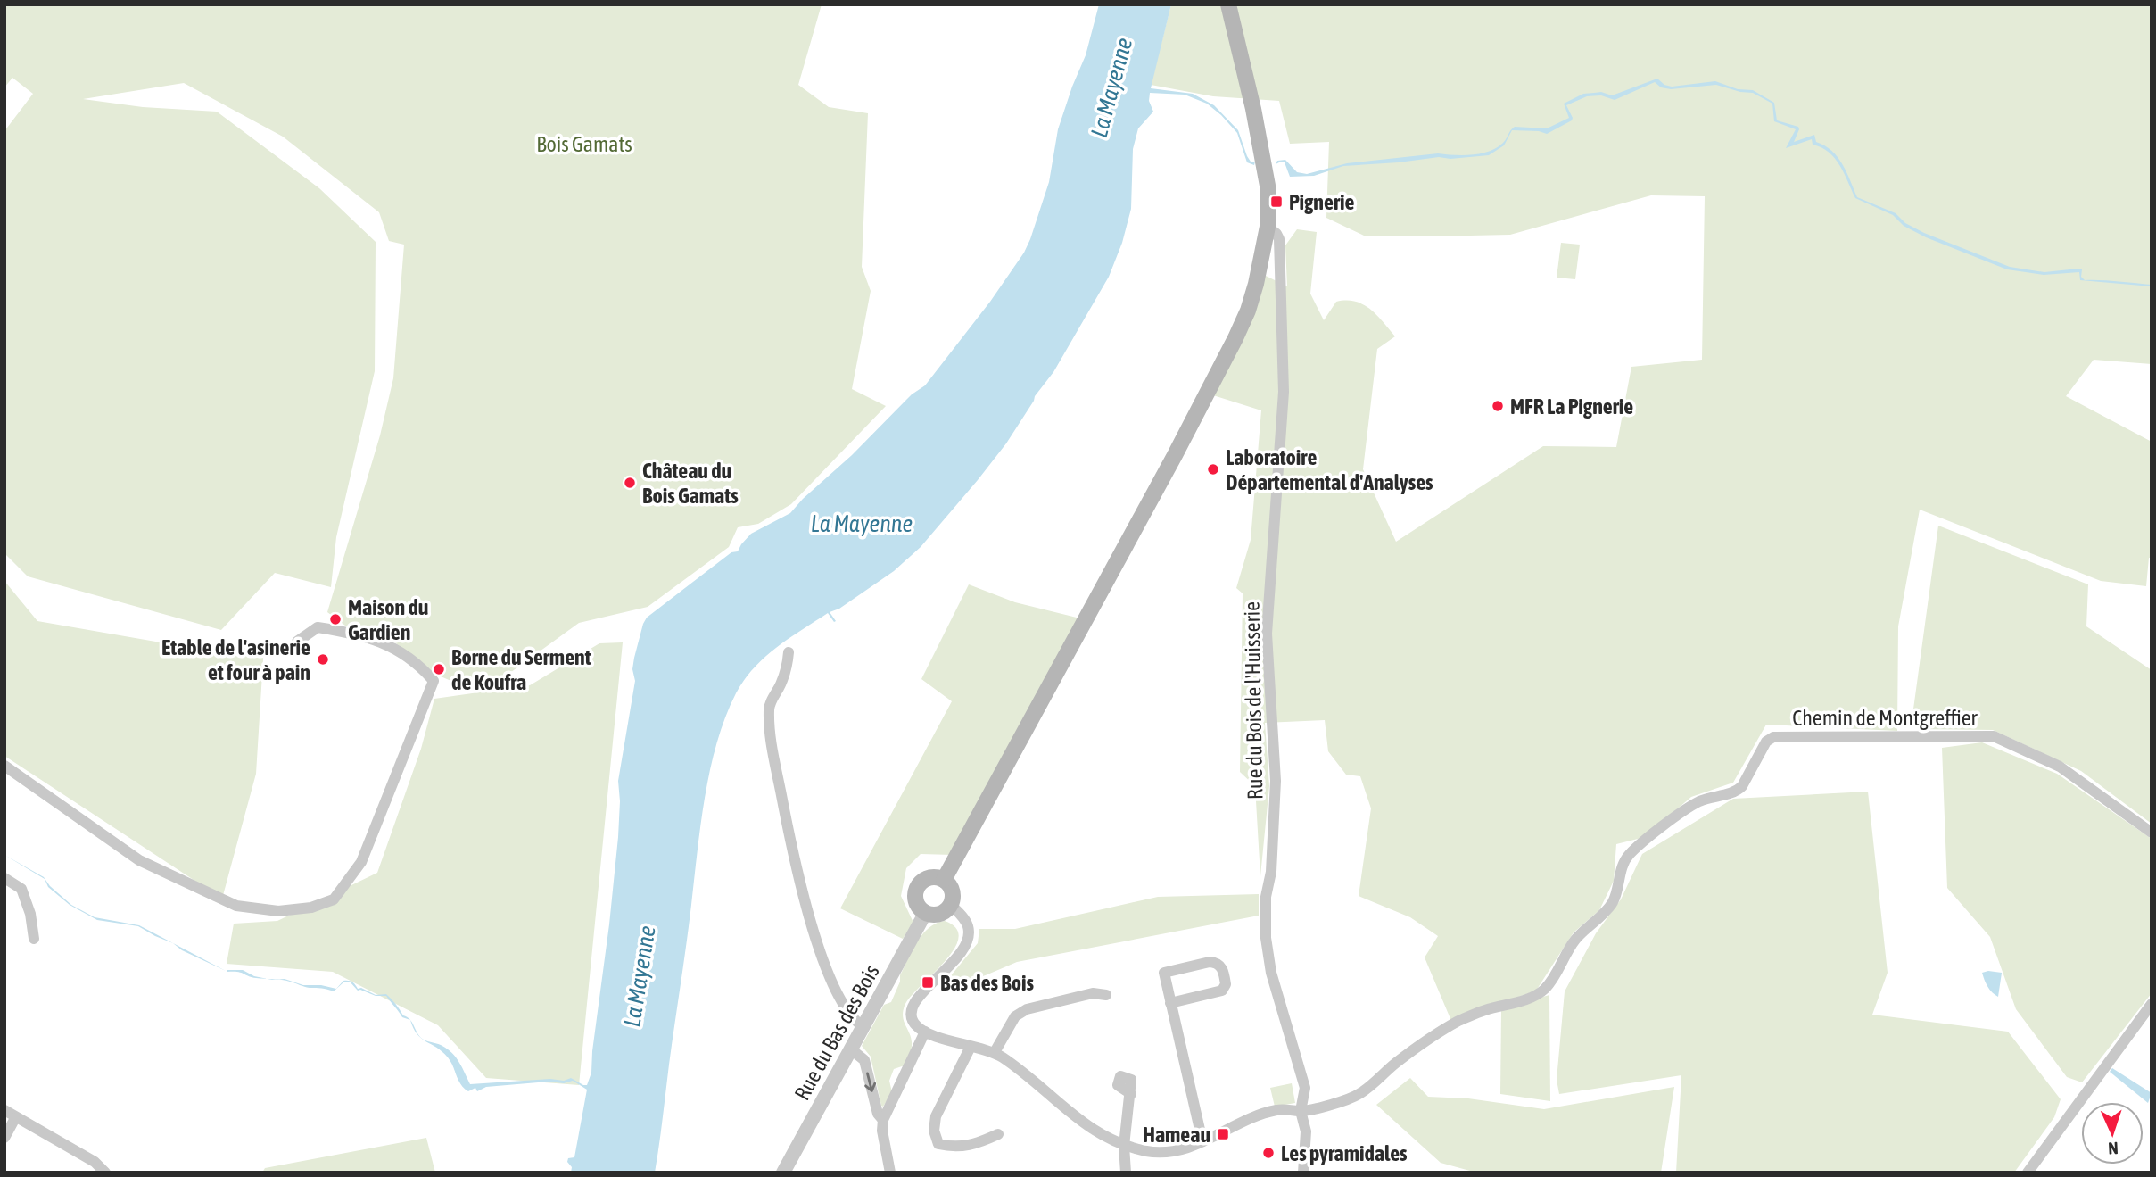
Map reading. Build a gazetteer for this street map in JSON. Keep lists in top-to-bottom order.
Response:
{
  "streets": {
    "street": ["Rue du Bois de l'Huisserie", "Chemin de Montgreffier", "Rue du Bas des Bois"]
  },
  "crossings": [
    ["Rue du Bois de l'Huisserie", "Chemin de Montgreffier"]
  ],
  "water": ["La Mayenne"],
  "parks": ["Bois Gamats"],
  "places": {
    "transit": ["Pignerie", "Bas des Bois", "Hameau"],
    "other": [
      "MFR La Pignerie",
      "Laboratoire Départemental d'Analyses",
      "Château du Bois Gamats",
      "Maison du Gardien",
      "Etable de l'asinerie et four à pain",
      "Borne du Serment de Koufra",
      "Les pyramidales"
    ]
  },
  "north": "bottom"
}
